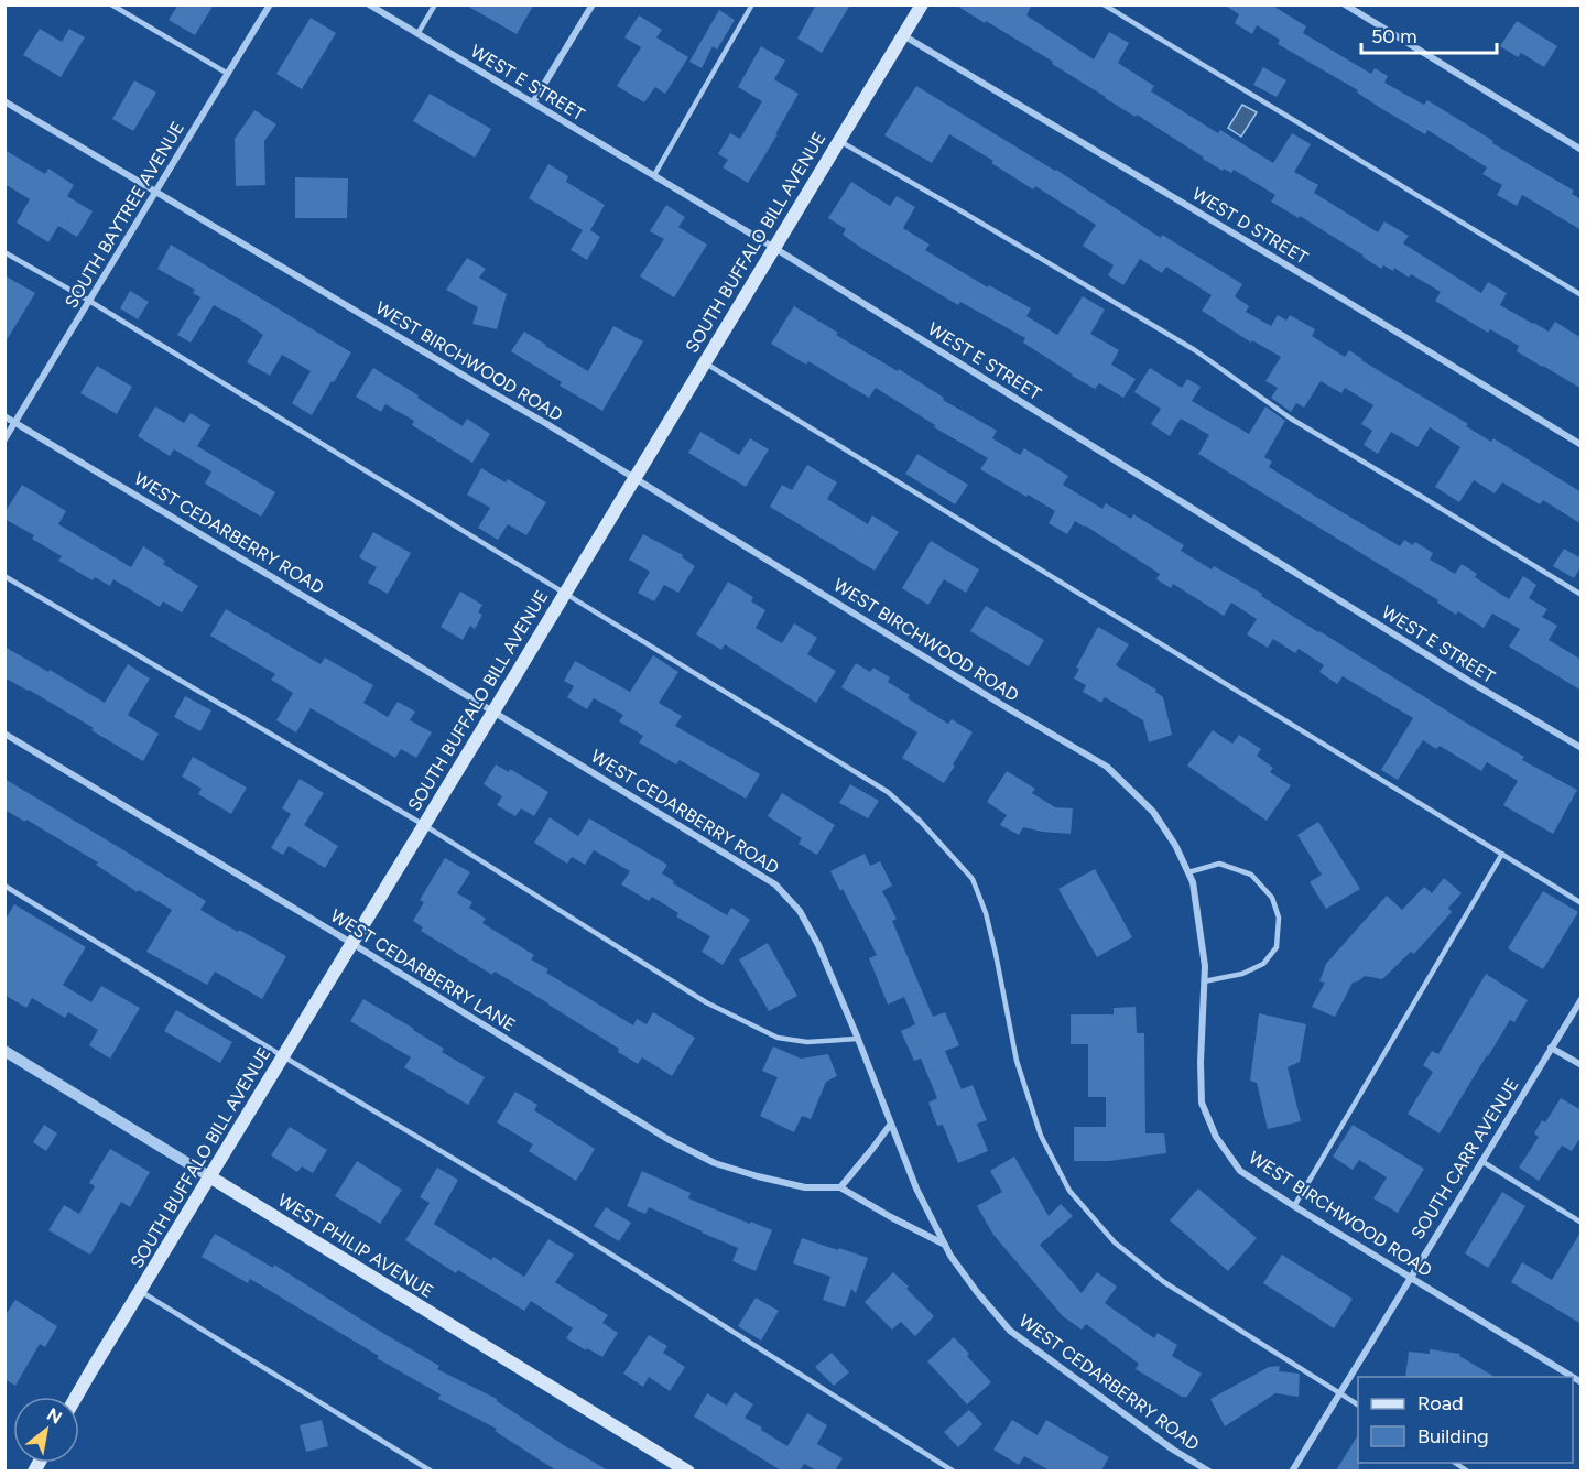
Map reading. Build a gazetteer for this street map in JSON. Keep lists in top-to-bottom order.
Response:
{
  "streets": {
    "main road": ["SOUTH BUFFALO BILL AVENUE", "WEST PHILIP AVENUE"],
    "street": [
      "WEST E STREET",
      "SOUTH BAYTREE AVENUE",
      "WEST D STREET",
      "WEST BIRCHWOOD ROAD",
      "WEST CEDARBERRY ROAD",
      "WEST CEDARBERRY LANE",
      "SOUTH CARR AVENUE"
    ]
  },
  "crossings": [
    ["WEST E STREET", "SOUTH BUFFALO BILL AVENUE"],
    ["SOUTH BAYTREE AVENUE", "WEST BIRCHWOOD ROAD"],
    ["SOUTH BAYTREE AVENUE", "WEST CEDARBERRY ROAD"],
    ["WEST D STREET", "SOUTH BUFFALO BILL AVENUE"],
    ["SOUTH BUFFALO BILL AVENUE", "WEST BIRCHWOOD ROAD"],
    ["SOUTH BUFFALO BILL AVENUE", "WEST CEDARBERRY ROAD"],
    ["SOUTH BUFFALO BILL AVENUE", "WEST CEDARBERRY LANE"],
    ["SOUTH BUFFALO BILL AVENUE", "WEST PHILIP AVENUE"],
    ["WEST BIRCHWOOD ROAD", "SOUTH CARR AVENUE"]
  ],
  "legend": ["Road", "Building"],
  "scale_bar": "50 m",
  "north": "top right"
}
